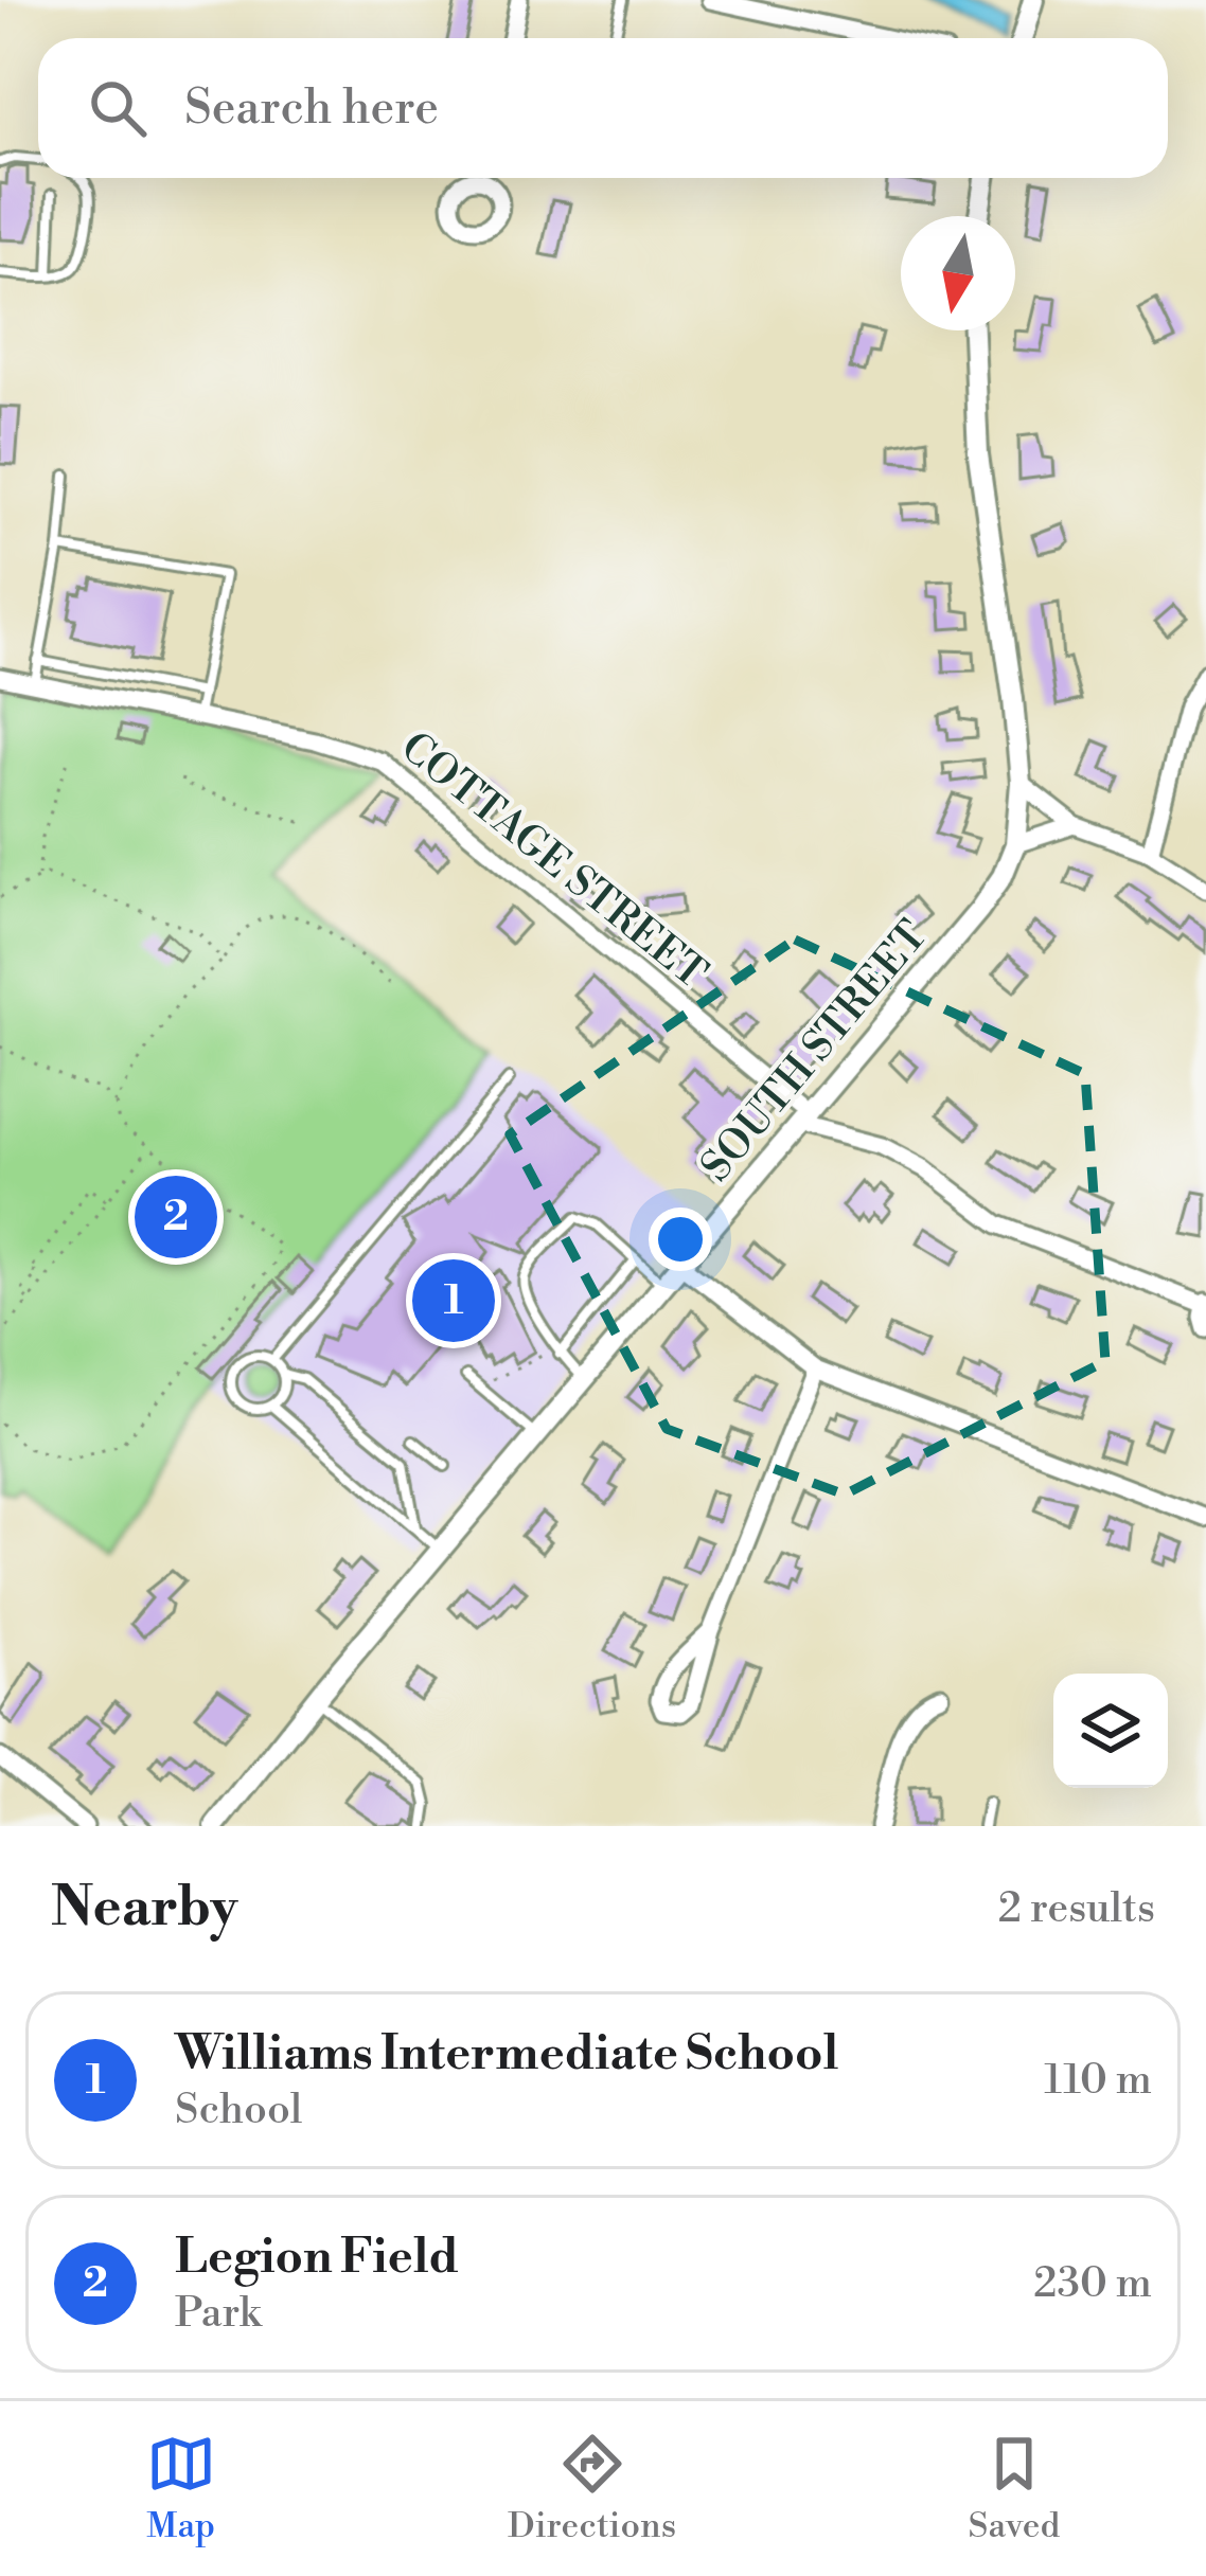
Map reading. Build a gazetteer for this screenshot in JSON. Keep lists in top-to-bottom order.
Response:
{
  "streets": {
    "street": ["COTTAGE STREET", "SOUTH STREET"]
  },
  "crossings": [
    ["COTTAGE STREET", "SOUTH STREET"]
  ],
  "north": "bottom",
  "page": {
    "search": "Search here",
    "pins": ["2", "1"],
    "heading": ["Nearby", "2 results"],
    "list": [
      {
        "mark": "1",
        "name": "Williams Intermediate School",
        "note": "School",
        "value": "110 m"
      },
      {
        "mark": "2",
        "name": "Legion Field",
        "note": "Park",
        "value": "230 m"
      }
    ],
    "nav": ["Map", "Directions", "Saved"]
  }
}
